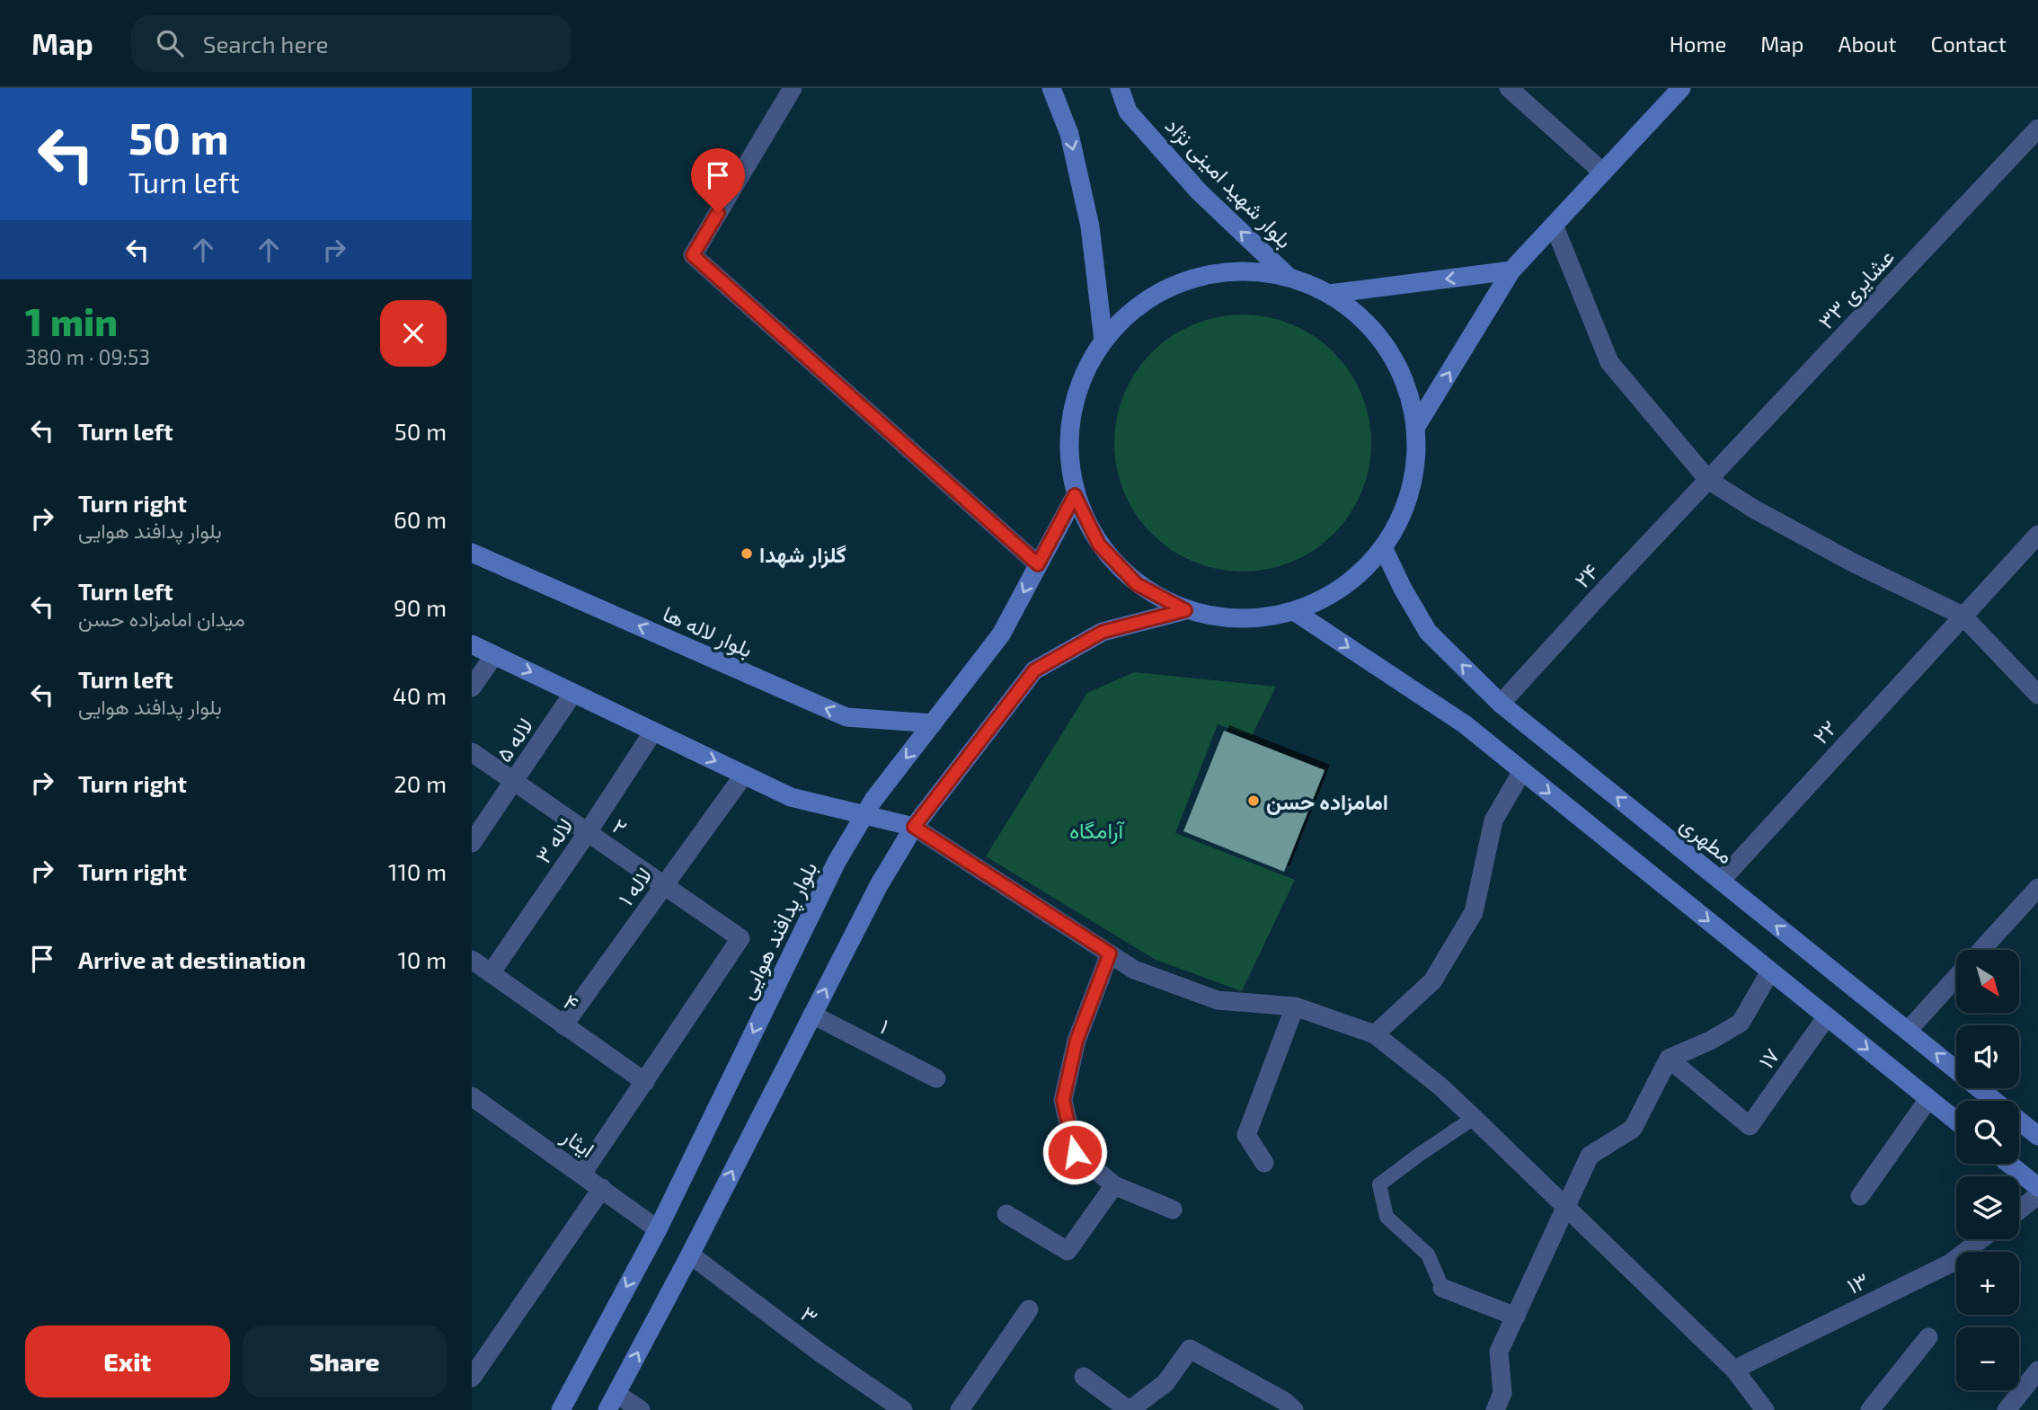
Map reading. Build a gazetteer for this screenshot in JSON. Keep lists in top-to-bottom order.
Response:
{
  "streets": {
    "main road": [
      "بلوار شهید امینی نژاد",
      "بلوار لاله ها",
      "مطهری",
      "بلوار پدافند هوایی"
    ],
    "street": [
      "عشایری ۳۳",
      "۲۴",
      "۲۲",
      "لاله ۵",
      "۲",
      "لاله ۳",
      "لاله ۱",
      "۴",
      "۱",
      "۱۷",
      "ایثار",
      "۱۳",
      "۳"
    ]
  },
  "crossings": [
    ["عشایری ۳۳", "۲۴"],
    ["۲۴", "مطهری"],
    ["بلوار لاله ها", "بلوار پدافند هوایی"],
    ["۲۲", "مطهری"],
    ["لاله ۵", "۲"],
    ["۲", "لاله ۳"],
    ["۲", "لاله ۱"],
    ["۲", "۴"],
    ["لاله ۳", "۴"],
    ["لاله ۱", "۴"],
    ["بلوار پدافند هوایی", "ایثار"]
  ],
  "one_way": ["بلوار شهید امینی نژاد"],
  "parks": ["آرامگاه"],
  "places": ["گلزار شهدا", "امامزاده حسن"],
  "north": "bottom right",
  "page": {
    "header": "Map",
    "search": "Search here",
    "nav": [
      "Home",
      "Map",
      "About",
      "Contact"
    ],
    "turn": ["50 m", "Turn left"],
    "heading": ["1 min", "380 m · 09:53"],
    "list": [
      {
        "name": "Turn left",
        "value": "50 m"
      },
      {
        "name": "Turn right",
        "note": "بلوار پدافند هوایی",
        "value": "60 m"
      },
      {
        "name": "Turn left",
        "note": "میدان امامزاده حسن",
        "value": "90 m"
      },
      {
        "name": "Turn left",
        "note": "بلوار پدافند هوایی",
        "value": "40 m"
      },
      {
        "name": "Turn right",
        "value": "20 m"
      },
      {
        "name": "Turn right",
        "value": "110 m"
      },
      {
        "name": "Arrive at destination",
        "value": "10 m"
      }
    ],
    "map_buttons": ["+", "−"],
    "buttons": ["Exit", "Share"]
  }
}
